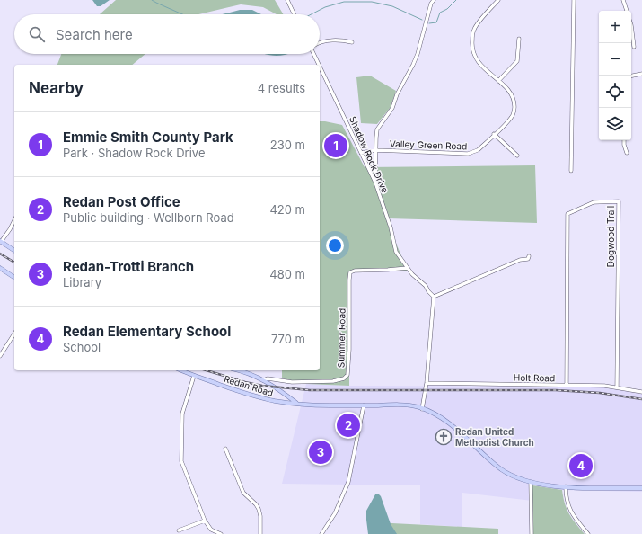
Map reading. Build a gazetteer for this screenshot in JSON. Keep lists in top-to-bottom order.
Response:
{
  "streets": {
    "main road": ["Redan Road"],
    "street": [
      "Valley Green Road",
      "Shadow Rock Drive",
      "Dogwood Trail",
      "Summer Road",
      "Holt Road"
    ]
  },
  "crossings": [
    ["Valley Green Road", "Shadow Rock Drive"],
    ["Shadow Rock Drive", "Summer Road"],
    ["Dogwood Trail", "Holt Road"]
  ],
  "places": {
    "church": ["Redan United Methodist Church"]
  },
  "page": {
    "map_buttons": ["+", "−"],
    "search": "Search here",
    "heading": ["Nearby", "4 results"],
    "list": [
      {
        "mark": "1",
        "name": "Emmie Smith County Park",
        "note": "Park · Shadow Rock Drive",
        "value": "230 m"
      },
      {
        "mark": "2",
        "name": "Redan Post Office",
        "note": "Public building · Wellborn Road",
        "value": "420 m"
      },
      {
        "mark": "3",
        "name": "Redan-Trotti Branch",
        "note": "Library",
        "value": "480 m"
      },
      {
        "mark": "4",
        "name": "Redan Elementary School",
        "note": "School",
        "value": "770 m"
      }
    ],
    "pins": [
      "1",
      "2",
      "3",
      "4"
    ]
  }
}
